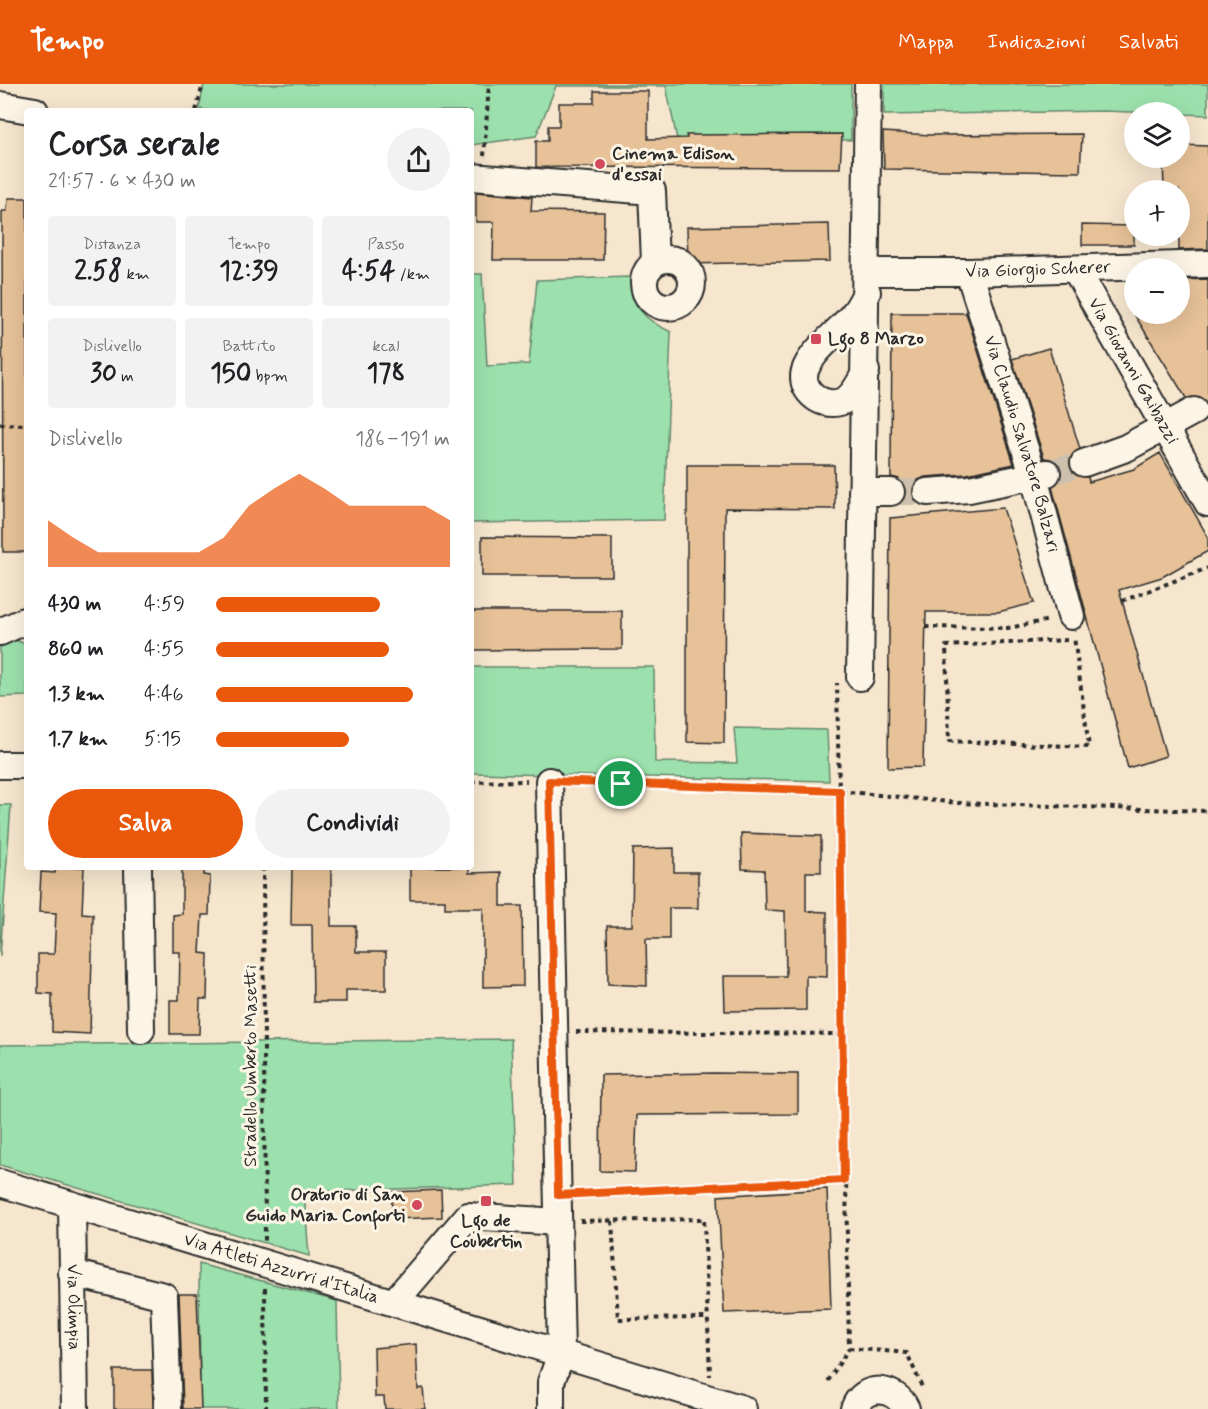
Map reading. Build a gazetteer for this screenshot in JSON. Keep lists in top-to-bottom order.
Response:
{
  "streets": {
    "street": [
      "Via Giorgio Scherer",
      "Via Giovanni Gaibazzi",
      "Via Claudio Salvatore Balzari",
      "Via Atleti Azzurri d'Italia",
      "Via Olimpia"
    ],
    "path": ["Stradello Umberto Masetti"]
  },
  "crossings": [
    ["Via Giorgio Scherer", "Via Giovanni Gaibazzi"],
    ["Via Giorgio Scherer", "Via Claudio Salvatore Balzari"],
    ["Stradello Umberto Masetti", "Via Atleti Azzurri d'Italia"],
    ["Via Atleti Azzurri d'Italia", "Via Olimpia"]
  ],
  "places": {
    "other": ["Cinema Edison d'essai", "Oratorio di San Guido Maria Conforti"],
    "transit": ["Lgo 8 Marzo", "Lgo de Coubertin"]
  },
  "page": {
    "header": "Tempo",
    "nav": ["Mappa", "Indicazioni", "Salvati"],
    "map_buttons": ["+", "−"],
    "heading": ["Corsa serale", "21:57 · 6 × 430 m"],
    "stats": [
      ["Distanza", "2.58 km"],
      ["Tempo", "12:39"],
      ["Passo", "4:54 /km"],
      ["Dislivello", "30 m"],
      ["Battito", "150 bpm"],
      ["kcal", "178"]
    ],
    "chart": ["Dislivello", "186–191 m"],
    "list": [
      {
        "name": "430 m",
        "note": "4:59"
      },
      {
        "name": "860 m",
        "note": "4:55"
      },
      {
        "name": "1.3 km",
        "note": "4:46"
      },
      {
        "name": "1.7 km",
        "note": "5:15"
      }
    ],
    "buttons": ["Salva", "Condividi"]
  }
}
